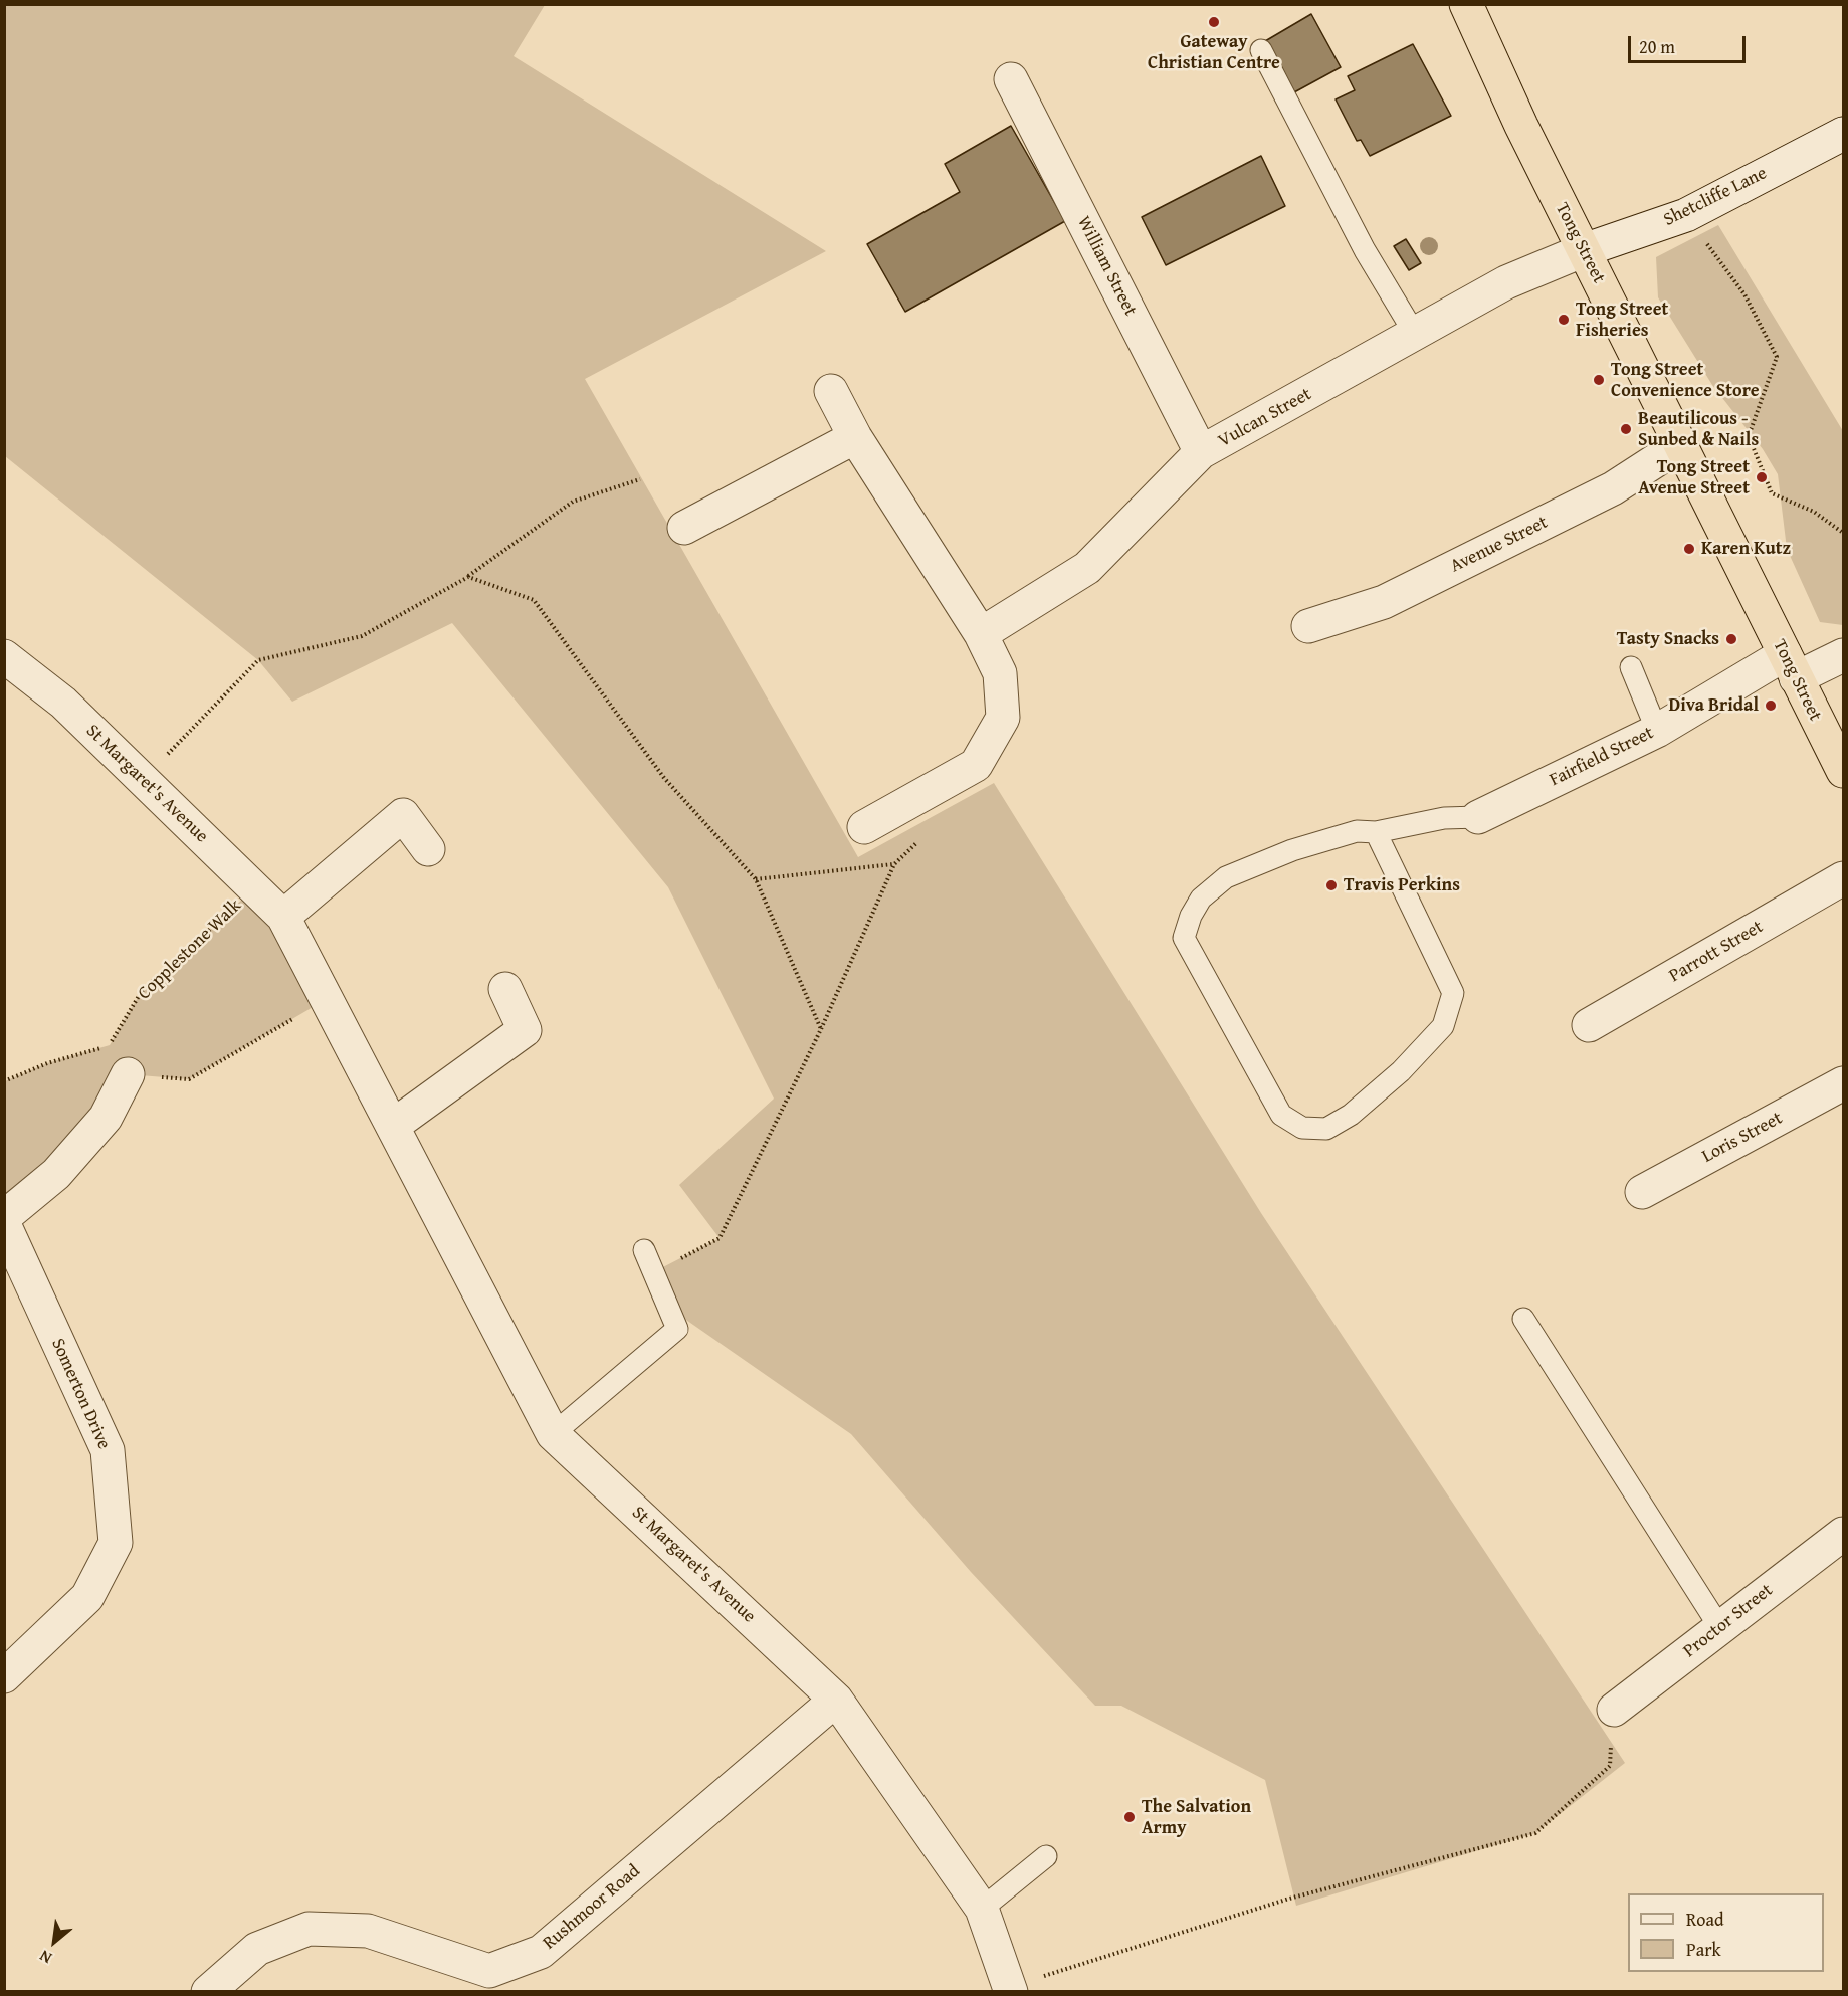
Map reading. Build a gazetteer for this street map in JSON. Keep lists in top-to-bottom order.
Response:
{
  "streets": {
    "highway": ["Tong Street"],
    "street": [
      "Shetcliffe Lane",
      "William Street",
      "Vulcan Street",
      "Avenue Street",
      "Fairfield Street",
      "St Margaret's Avenue",
      "Parrott Street",
      "Loris Street",
      "Somerton Drive",
      "Proctor Street",
      "Rushmoor Road"
    ],
    "path": ["Copplestone Walk"]
  },
  "crossings": [
    ["Shetcliffe Lane", "Tong Street"],
    ["Shetcliffe Lane", "Vulcan Street"],
    ["Tong Street", "Vulcan Street"],
    ["Tong Street", "Avenue Street"],
    ["Tong Street", "Fairfield Street"],
    ["William Street", "Vulcan Street"],
    ["St Margaret's Avenue", "Copplestone Walk"],
    ["St Margaret's Avenue", "Rushmoor Road"]
  ],
  "places": [
    "Gateway Christian Centre",
    "Tong Street Fisheries",
    "Tong Street Convenience Store",
    "Beautilicous - Sunbed & Nails",
    "Tong Street Avenue Street",
    "Karen Kutz",
    "Tasty Snacks",
    "Diva Bridal",
    "Travis Perkins",
    "The Salvation Army"
  ],
  "legend": ["Road", "Park"],
  "scale_bar": "20 m",
  "north": "bottom left"
}
